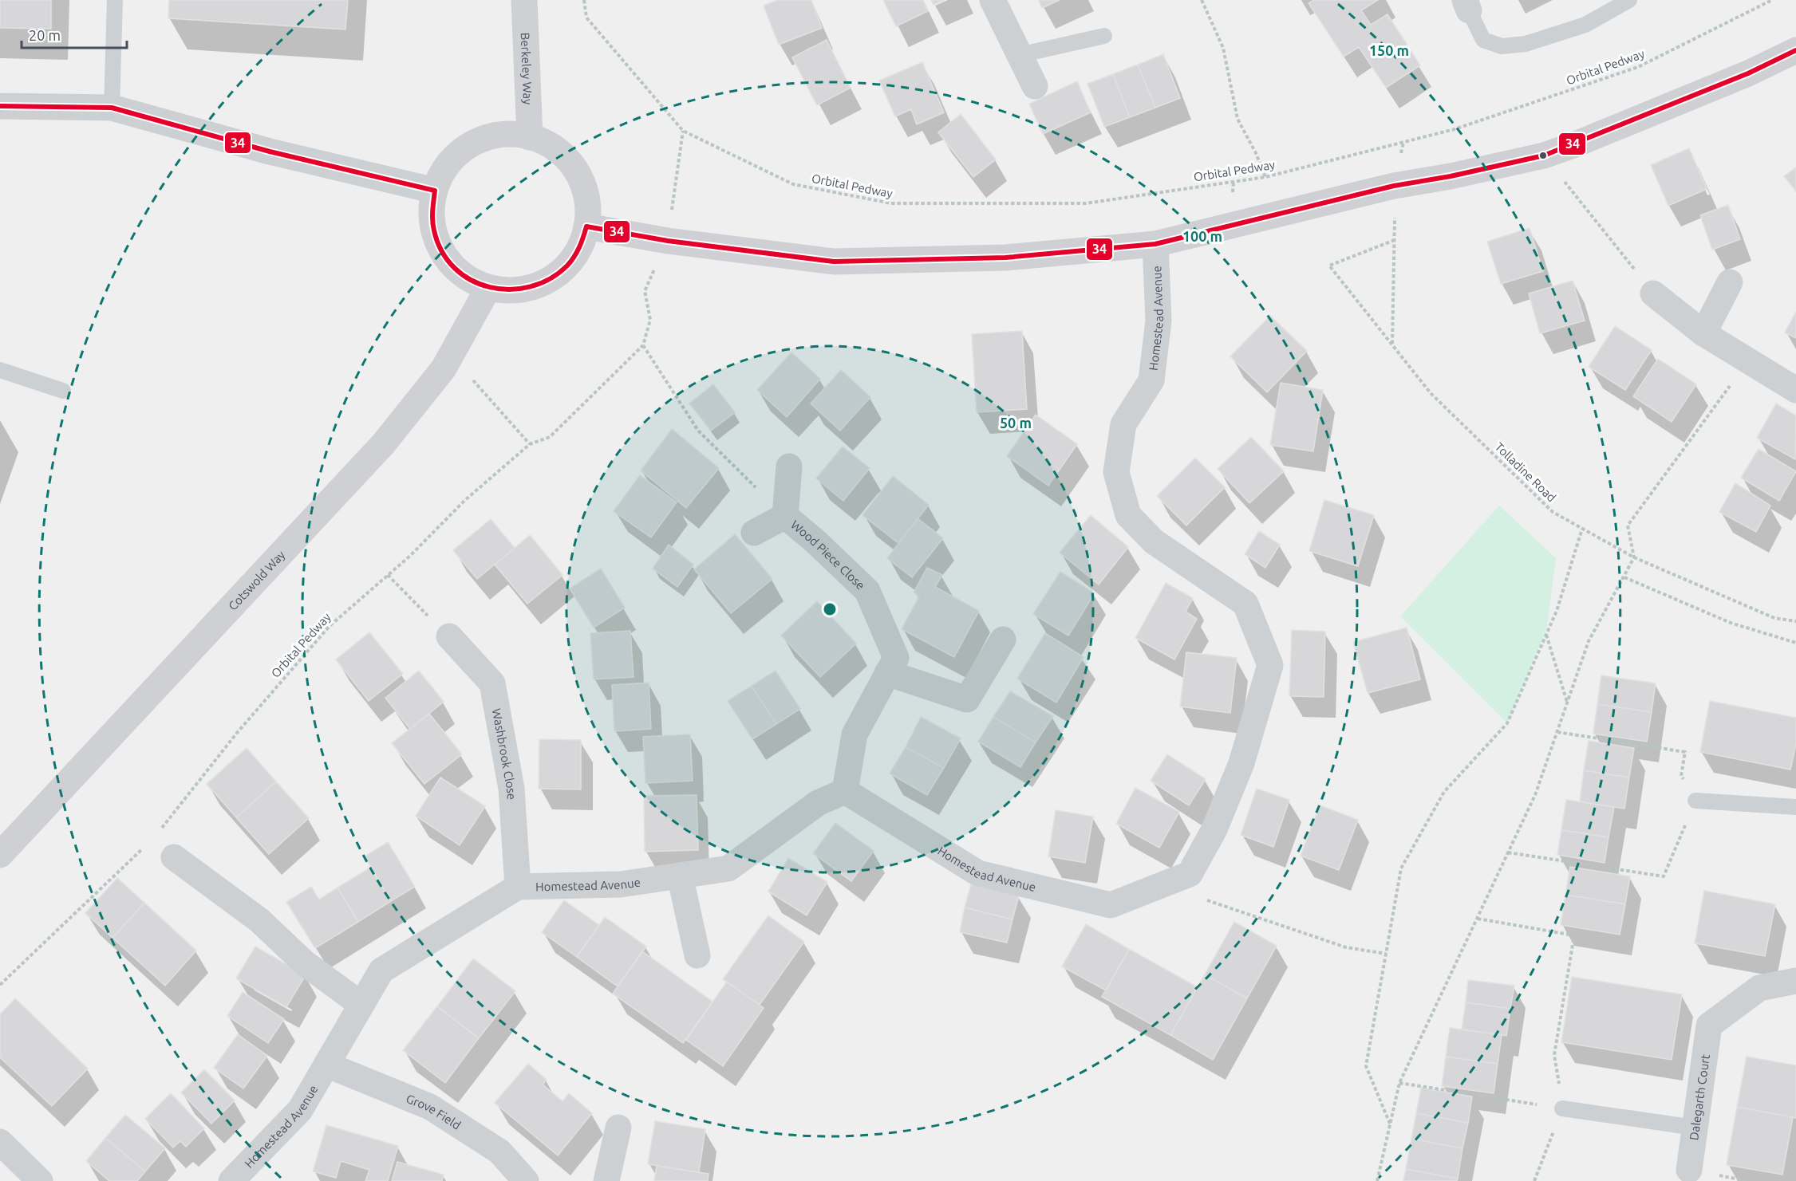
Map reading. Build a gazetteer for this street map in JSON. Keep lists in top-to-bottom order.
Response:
{
  "streets": {
    "main road": ["Berkeley Way", "Cotswold Way"],
    "street": [
      "Homestead Avenue",
      "Wood Piece Close",
      "Washbrook Close",
      "Dalegarth Court",
      "Grove Field"
    ],
    "path": ["Orbital Pedway", "Tolladine Road"]
  },
  "crossings": [
    ["Berkeley Way", "Cotswold Way"],
    ["Homestead Avenue", "Wood Piece Close"],
    ["Homestead Avenue", "Washbrook Close"],
    ["Homestead Avenue", "Grove Field"]
  ],
  "lines": ["transit line 34"],
  "scale_bar": "20 m",
  "rings": ["150 m", "100 m", "50 m"]
}
